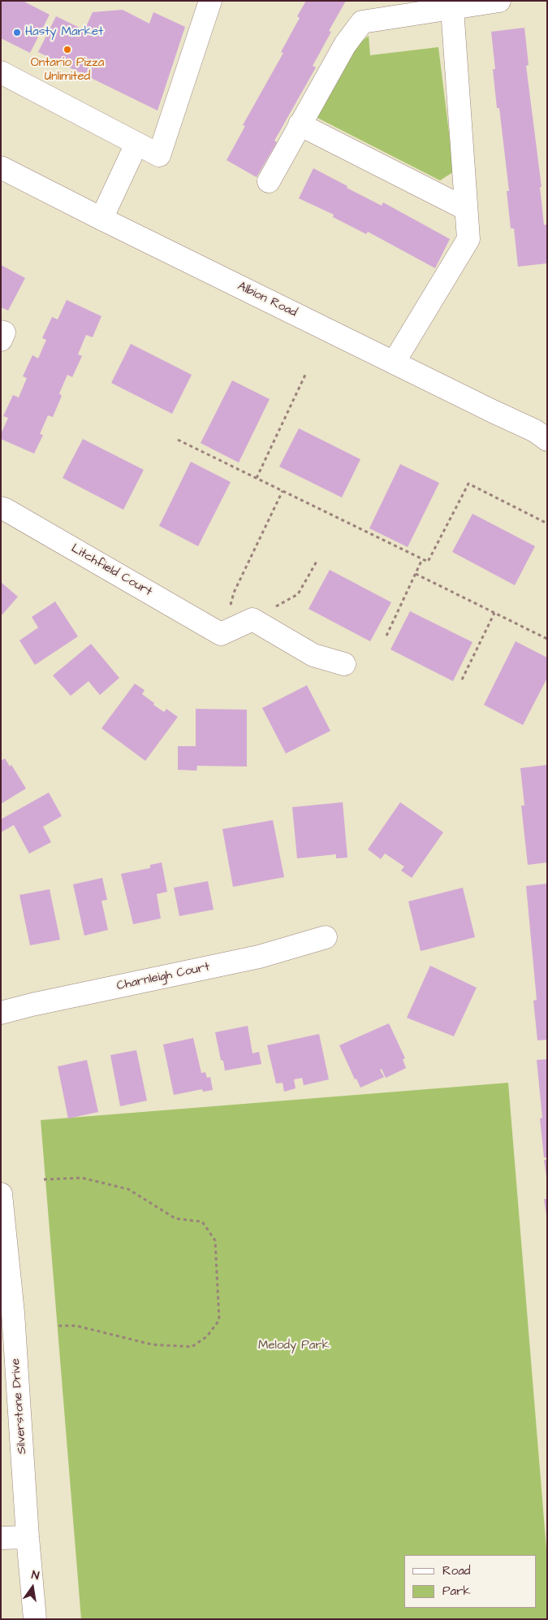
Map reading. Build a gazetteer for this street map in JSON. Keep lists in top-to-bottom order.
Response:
{
  "streets": {
    "street": [
      "Albion Road",
      "Litchfield Court",
      "Charnleigh Court",
      "Silverstone Drive"
    ]
  },
  "parks": ["Melody Park"],
  "places": ["Hasty Market", "Ontario Pizza Unlimited"],
  "legend": ["Road", "Park"],
  "north": "top"
}
